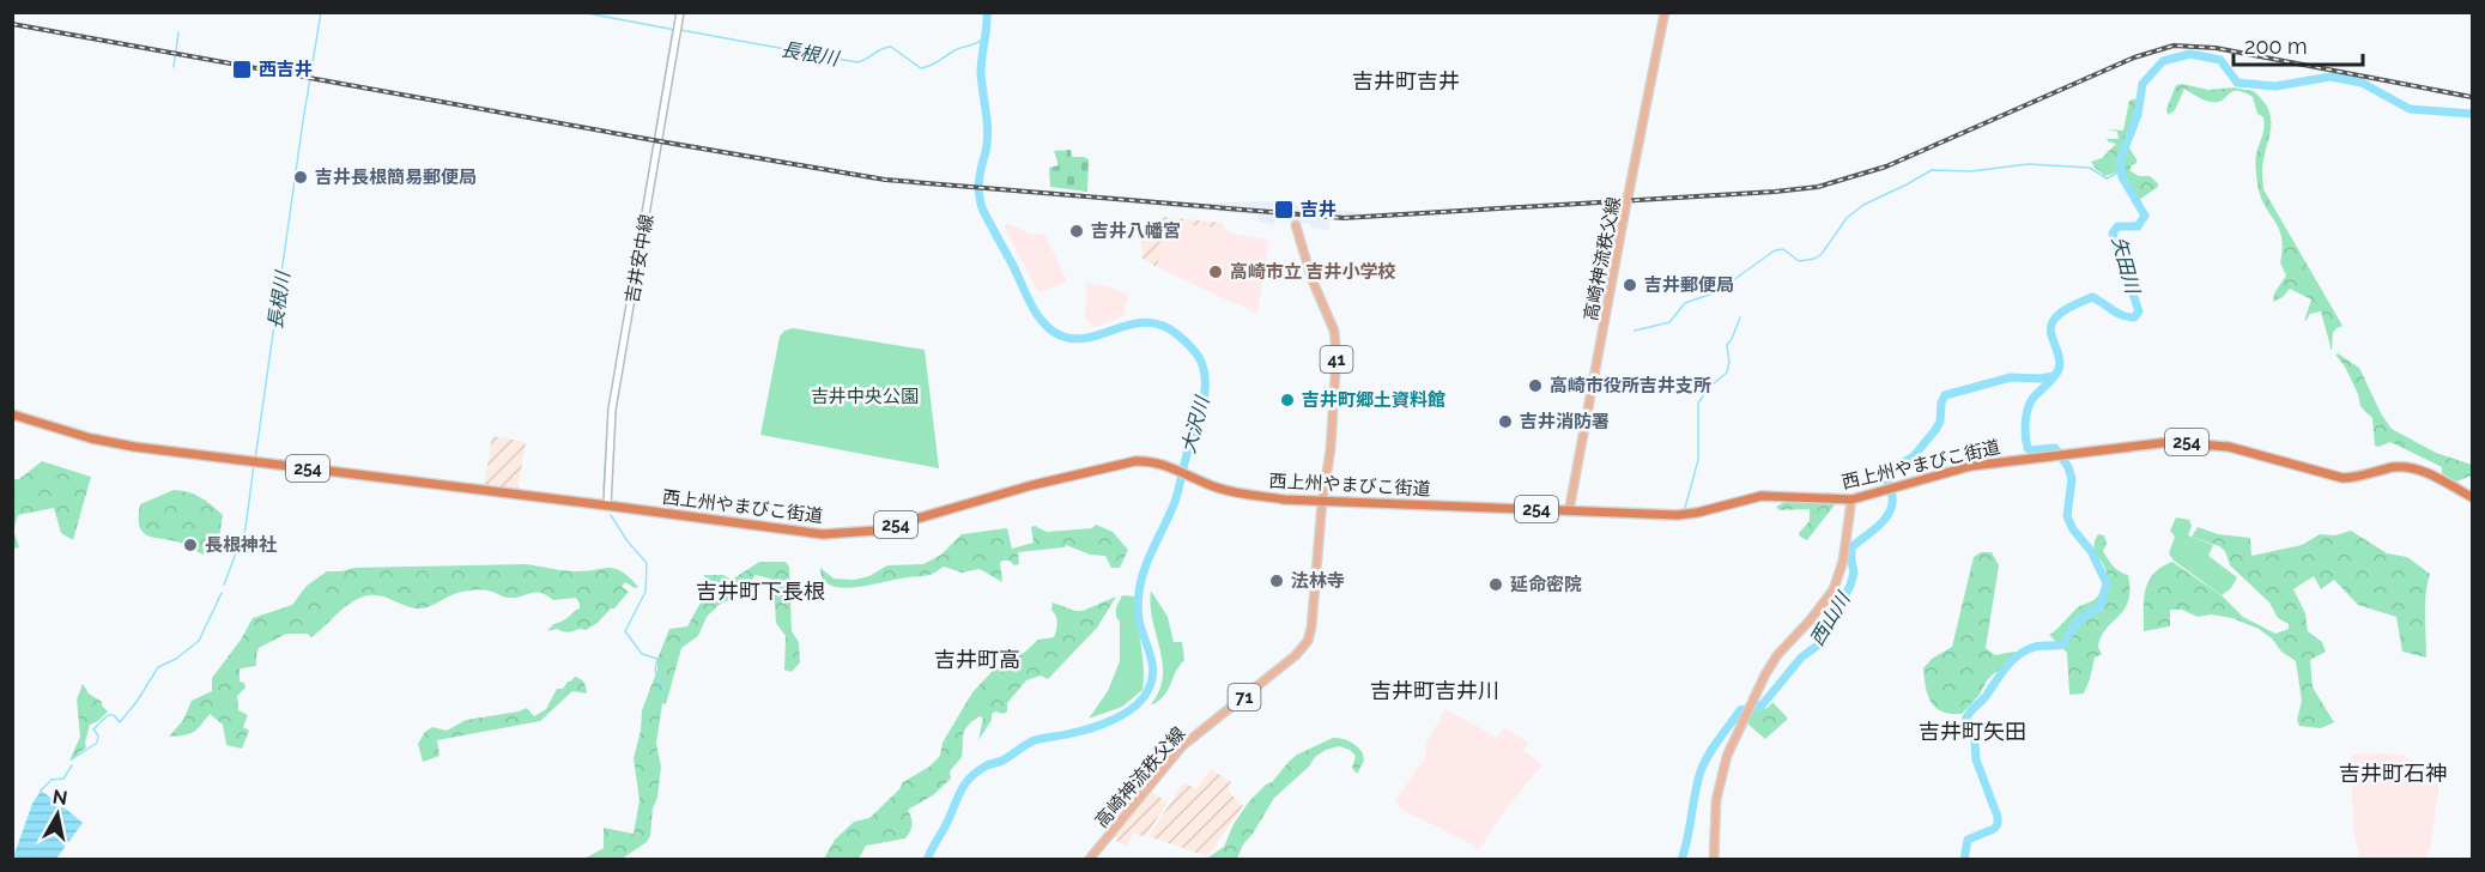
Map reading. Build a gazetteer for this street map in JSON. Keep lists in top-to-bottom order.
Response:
{
  "streets": {
    "highway": ["254", "西上州やまびこ街道"],
    "main road": [
      "吉井安中線",
      "高崎神流秩父線",
      "41",
      "71"
    ]
  },
  "crossings": [
    ["吉井安中線", "西上州やまびこ街道"],
    ["高崎神流秩父線", "41"],
    ["高崎神流秩父線", "西上州やまびこ街道"],
    ["41", "西上州やまびこ街道"]
  ],
  "districts": [
    "吉井町吉井",
    "吉井町下長根",
    "吉井町高",
    "吉井町吉井川",
    "吉井町矢田",
    "吉井町石神"
  ],
  "water": [
    "長根川",
    "矢田川",
    "大沢川",
    "西山川"
  ],
  "parks": ["吉井中央公園"],
  "places": {
    "transit": ["西吉井", "吉井"],
    "other": [
      "吉井長根簡易郵便局",
      "吉井八幡宮",
      "高崎市立 吉井小学校",
      "吉井郵便局",
      "高崎市役所吉井支所",
      "吉井町郷土資料館",
      "吉井消防署",
      "長根神社",
      "法林寺",
      "延命密院"
    ]
  },
  "scale_bar": "200 m",
  "north": "top"
}
